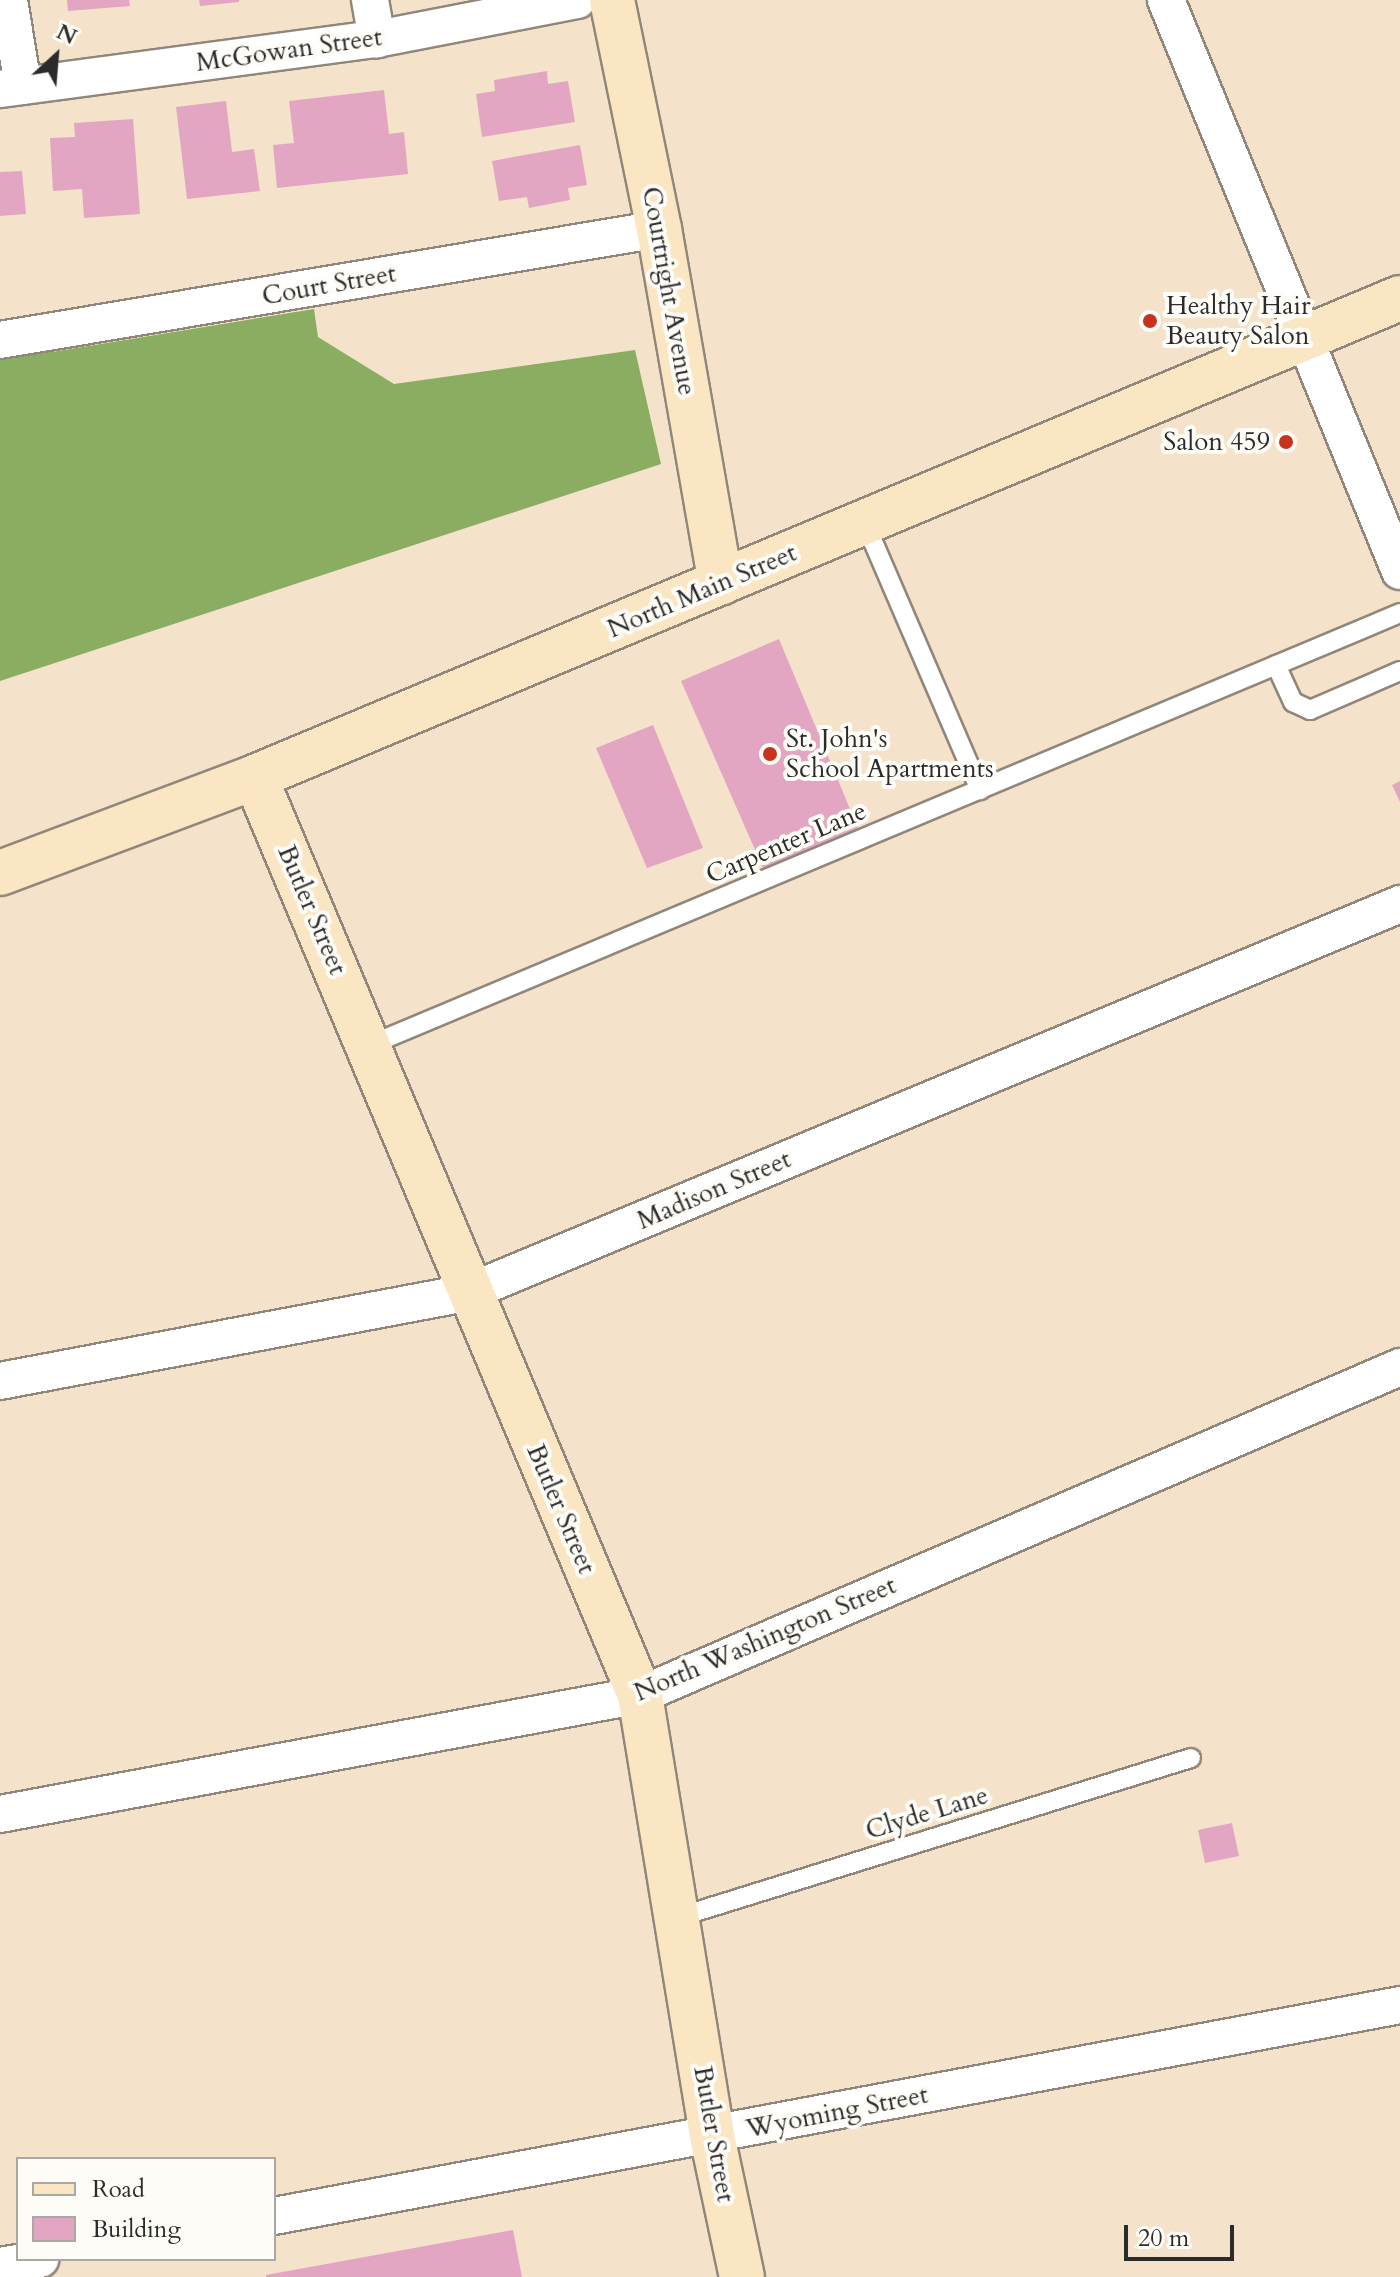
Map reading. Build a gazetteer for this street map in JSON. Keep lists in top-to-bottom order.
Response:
{
  "streets": {
    "main road": ["Courtright Avenue", "North Main Street", "Butler Street"],
    "street": [
      "McGowan Street",
      "Court Street",
      "Madison Street",
      "North Washington Street",
      "Wyoming Street"
    ],
    "lane": ["Carpenter Lane", "Clyde Lane"]
  },
  "crossings": [
    ["Court Street", "Courtright Avenue"],
    ["Courtright Avenue", "North Main Street"],
    ["North Main Street", "Butler Street"],
    ["Carpenter Lane", "Butler Street"],
    ["Butler Street", "Madison Street"],
    ["Butler Street", "North Washington Street"],
    ["Butler Street", "Clyde Lane"],
    ["Butler Street", "Wyoming Street"]
  ],
  "places": ["Healthy Hair Beauty Salon", "Salon 459", "St. John's School Apartments"],
  "legend": ["Road", "Building"],
  "scale_bar": "20 m",
  "north": "top right"
}
